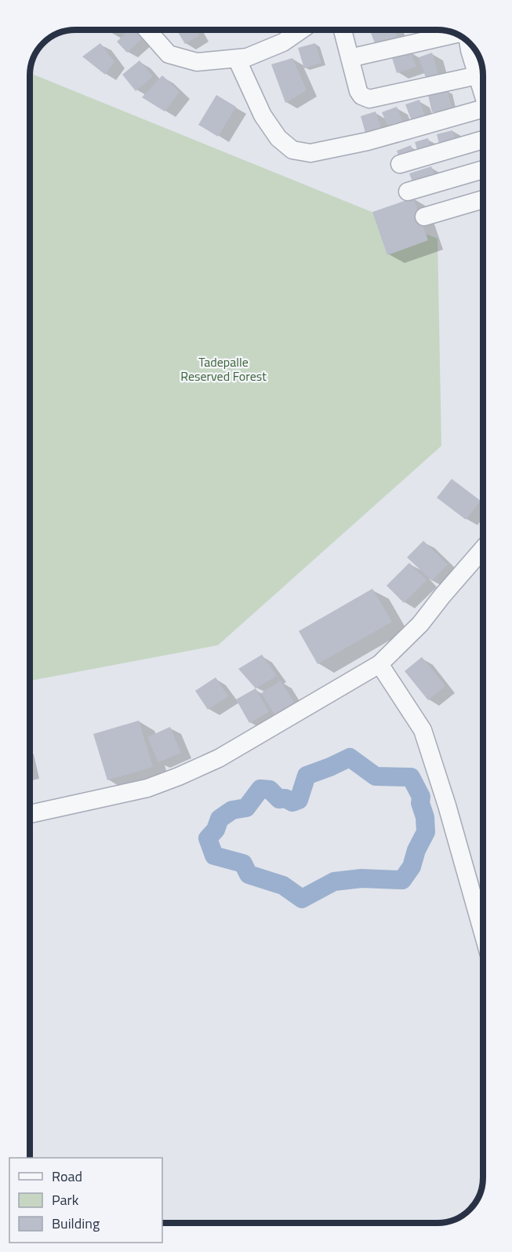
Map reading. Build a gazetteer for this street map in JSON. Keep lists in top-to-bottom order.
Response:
{
  "parks": ["Tadepalle Reserved Forest"],
  "legend": ["Road", "Park", "Building"]
}
